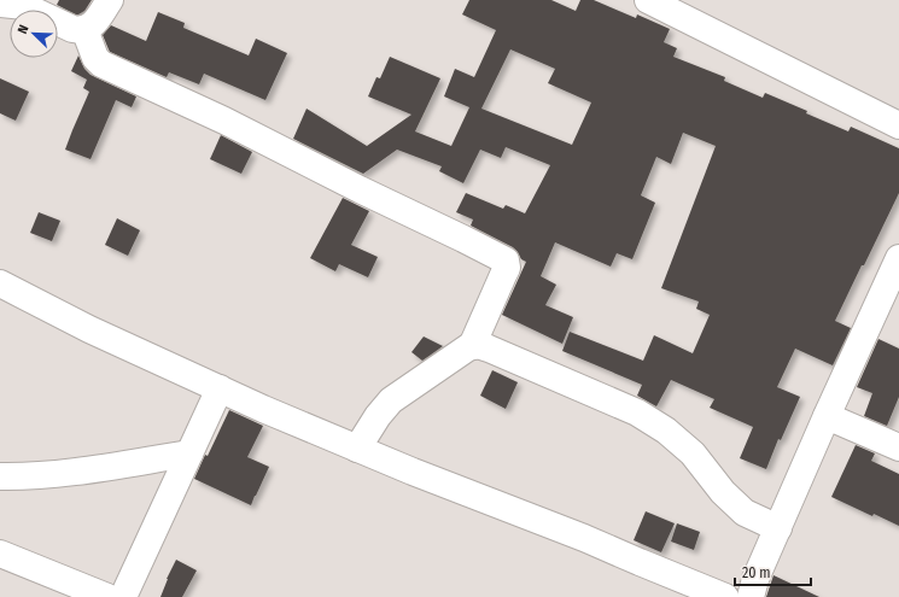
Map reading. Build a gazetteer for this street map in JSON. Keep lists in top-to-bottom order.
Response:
{
  "scale_bar": "20 m",
  "north": "top left"
}
